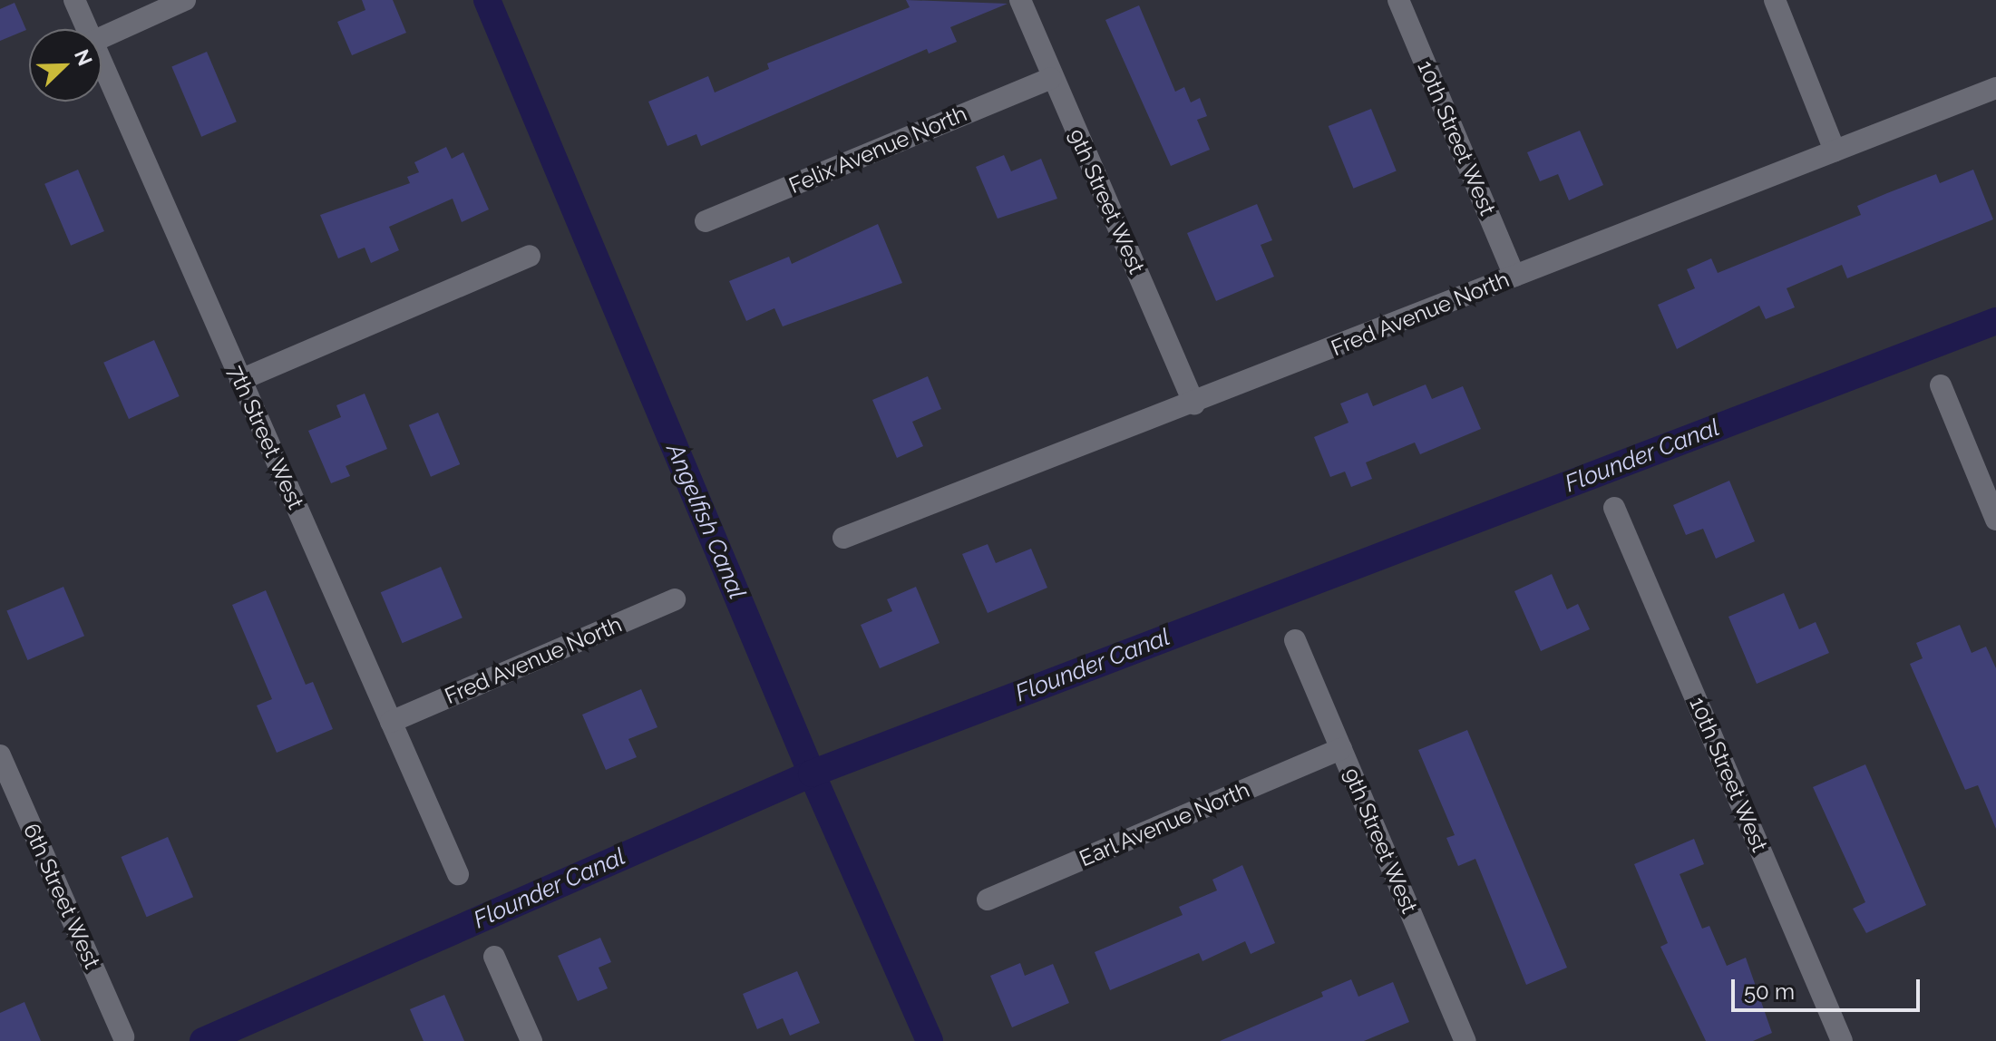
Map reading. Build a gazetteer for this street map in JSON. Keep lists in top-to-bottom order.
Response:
{
  "streets": {
    "street": [
      "10th Street West",
      "Felix Avenue North",
      "9th Street West",
      "Fred Avenue North",
      "7th Street West",
      "Earl Avenue North",
      "6th Street West"
    ]
  },
  "crossings": [
    ["10th Street West", "Fred Avenue North"],
    ["Felix Avenue North", "9th Street West"],
    ["9th Street West", "Fred Avenue North"],
    ["9th Street West", "Earl Avenue North"],
    ["Fred Avenue North", "7th Street West"]
  ],
  "water": ["Flounder Canal", "Angelfish Canal"],
  "scale_bar": "50 m",
  "north": "top right"
}
